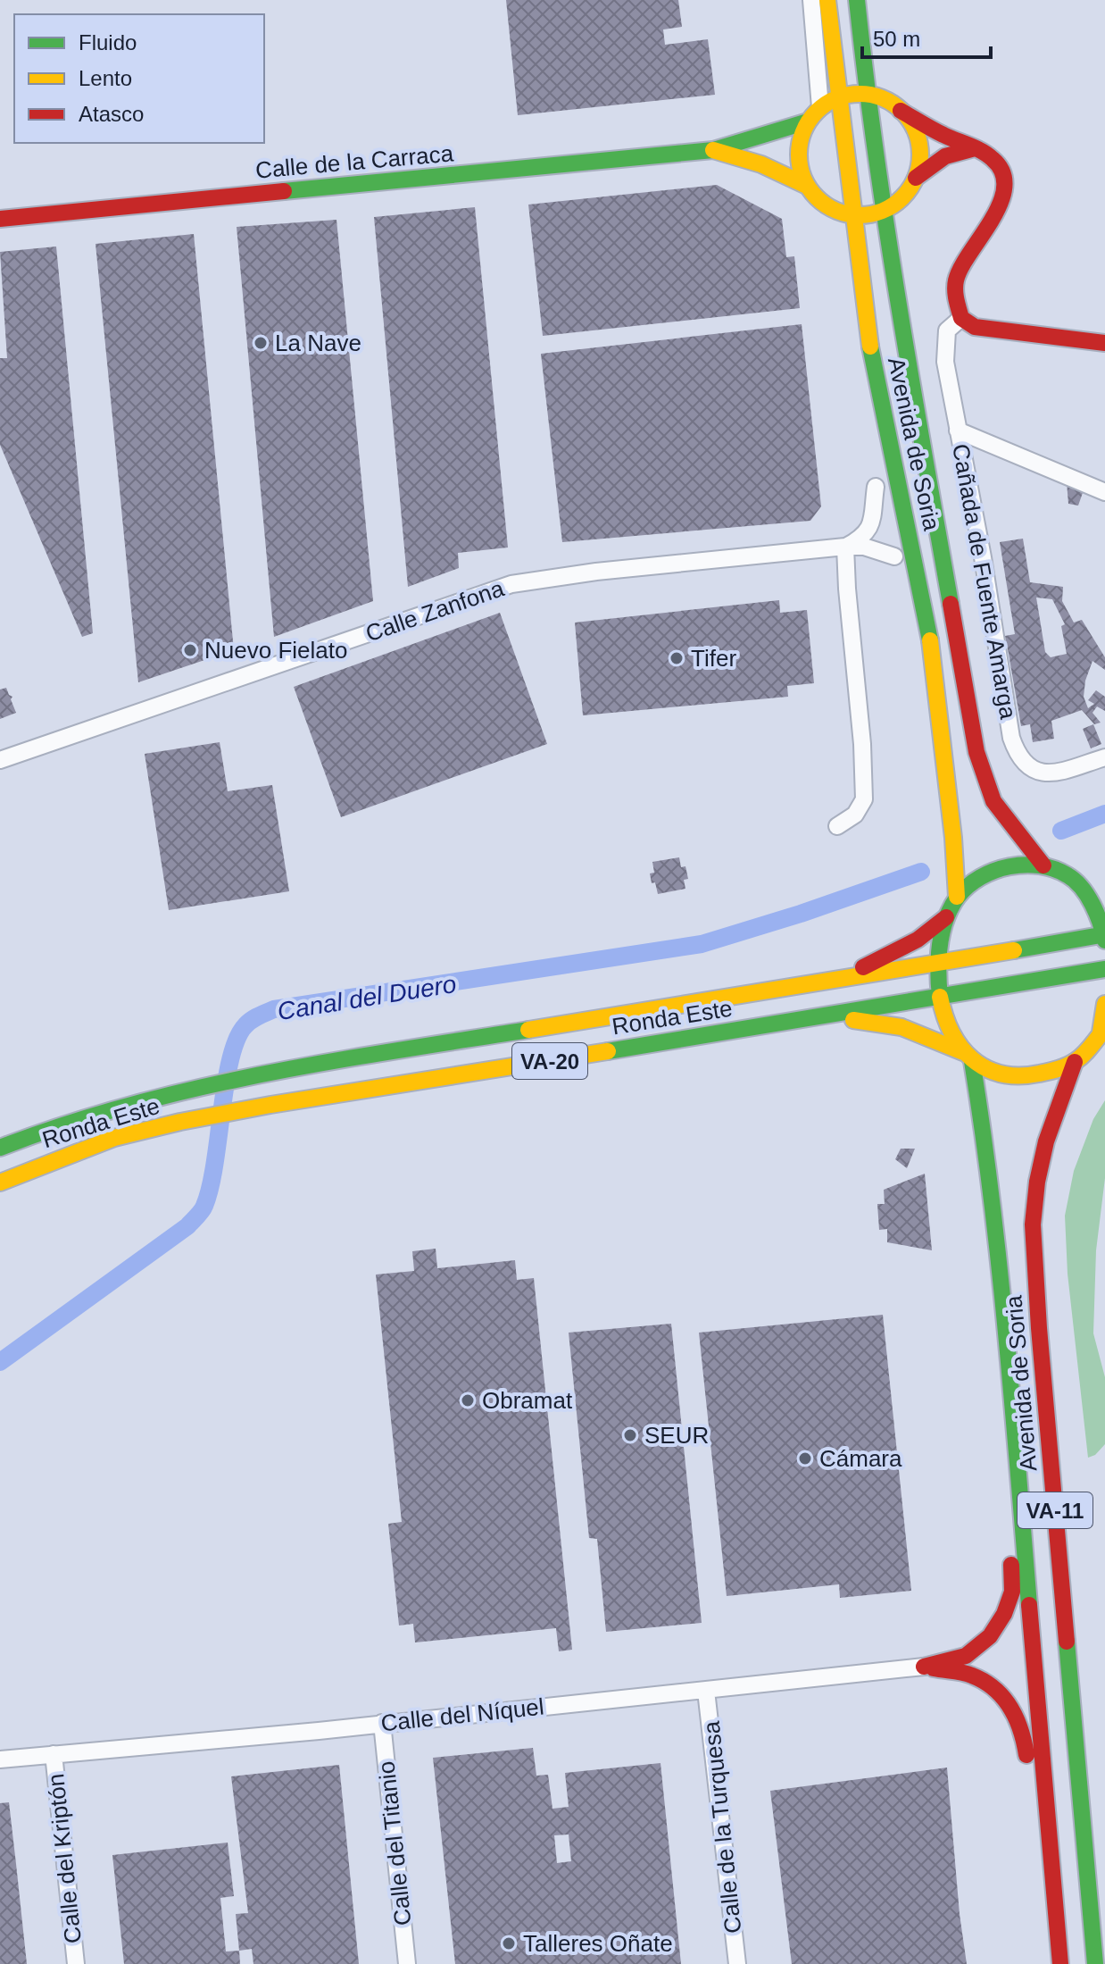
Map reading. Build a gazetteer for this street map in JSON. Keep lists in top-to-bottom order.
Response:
{
  "streets": {
    "main road": [
      "Calle de la Carraca",
      "Avenida de Soria",
      "Ronda Este",
      "VA-20",
      "VA-11"
    ],
    "street": [
      "Cañada de Fuente Amarga",
      "Calle Zanfona",
      "Calle del Níquel",
      "Calle de la Turquesa",
      "Calle del Titanio",
      "Calle del Kriptón"
    ]
  },
  "crossings": [
    ["Calle de la Carraca", "Avenida de Soria"],
    ["Avenida de Soria", "VA-11"],
    ["Ronda Este", "VA-11"],
    ["Calle del Níquel", "Calle de la Turquesa"],
    ["Calle del Níquel", "Calle del Titanio"],
    ["Calle del Níquel", "Calle del Kriptón"]
  ],
  "water": ["Canal del Duero"],
  "places": [
    "La Nave",
    "Nuevo Fielato",
    "Tifer",
    "Obramat",
    "SEUR",
    "Cámara",
    "Talleres Oñate"
  ],
  "legend": ["Fluido", "Lento", "Atasco"],
  "scale_bar": "50 m"
}
